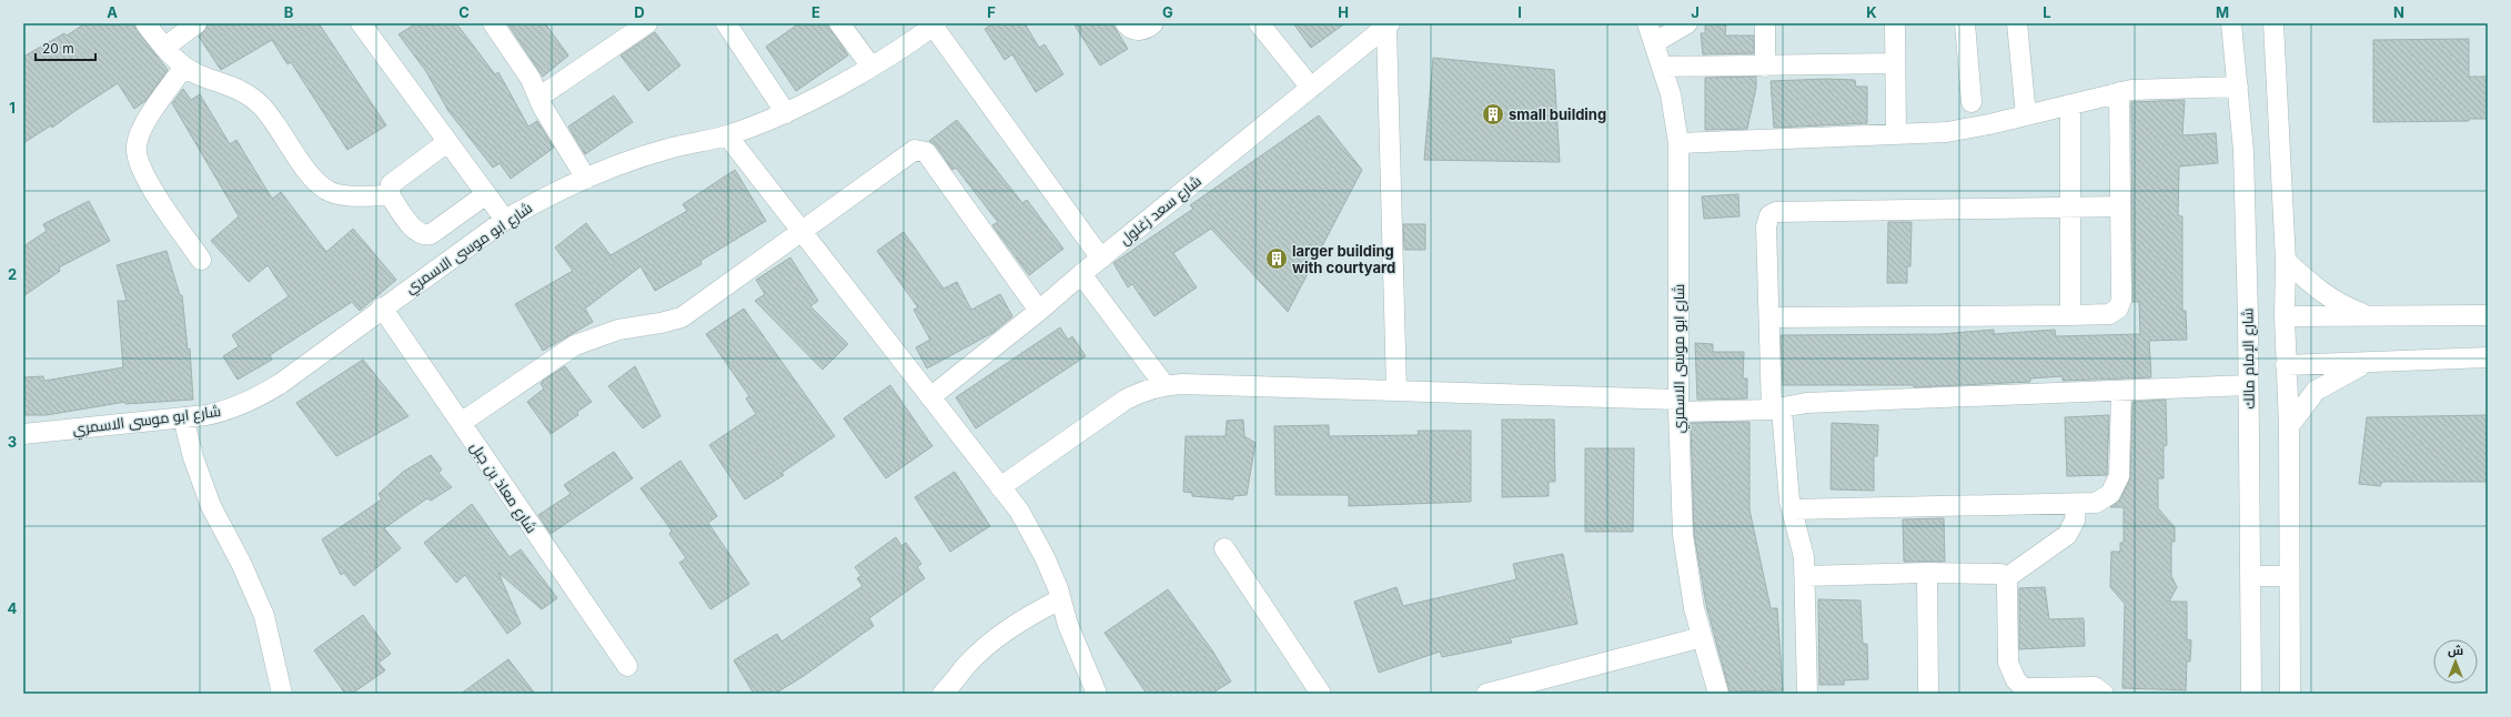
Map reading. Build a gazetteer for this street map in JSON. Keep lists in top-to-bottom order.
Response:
{
  "streets": {
    "street": [
      "شارع سعد زغلول",
      "شارع ابو موسى الاسمري",
      "شارع الإمام مالك",
      "شارع معاذ بن جبل"
    ]
  },
  "crossings": [
    ["شارع ابو موسى الاسمري", "شارع معاذ بن جبل"]
  ],
  "places": {
    "building": ["small building", "larger building with courtyard"]
  },
  "scale_bar": "20 m",
  "north": "top",
  "grid": {
    "columns": [
      "A",
      "B",
      "C",
      "D",
      "E",
      "F",
      "G",
      "H",
      "I",
      "J",
      "K",
      "L",
      "M",
      "N"
    ],
    "rows": [
      "1",
      "2",
      "3",
      "4"
    ]
  }
}
